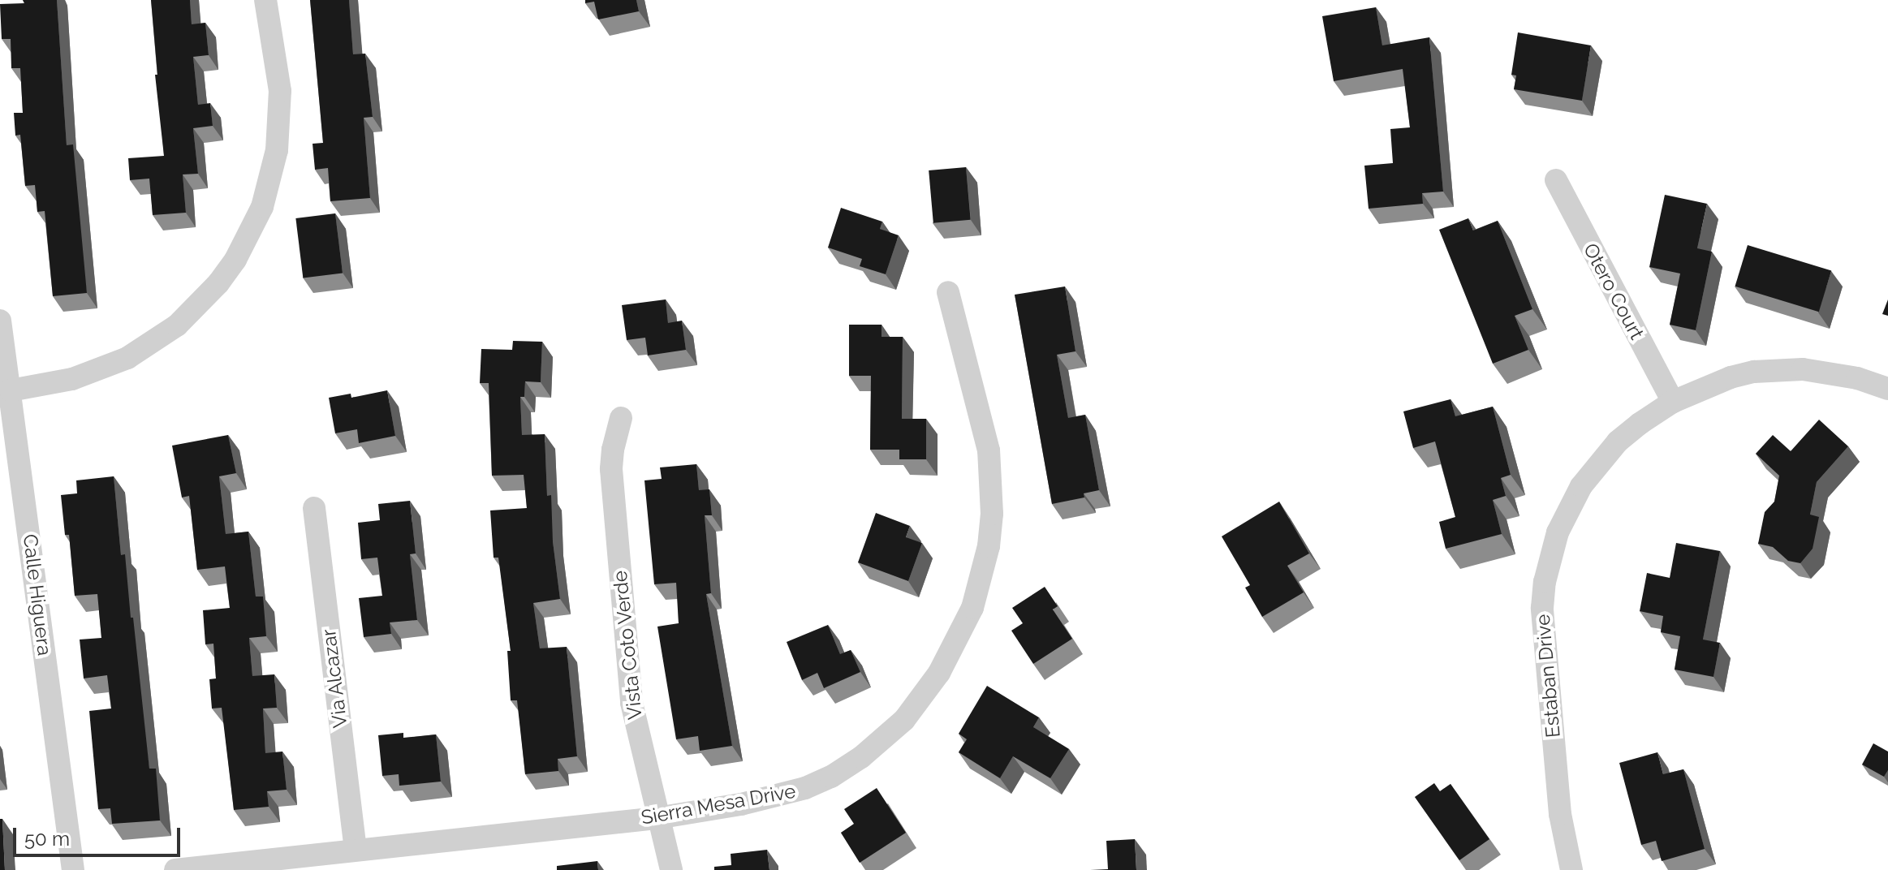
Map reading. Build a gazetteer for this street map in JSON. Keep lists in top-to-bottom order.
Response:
{
  "streets": {
    "street": [
      "Otero Court",
      "Calle Higuera",
      "Vista Coto Verde",
      "Estaban Drive",
      "Via Alcazar",
      "Sierra Mesa Drive"
    ]
  },
  "crossings": [
    ["Otero Court", "Estaban Drive"],
    ["Vista Coto Verde", "Sierra Mesa Drive"],
    ["Via Alcazar", "Sierra Mesa Drive"]
  ],
  "scale_bar": "50 m"
}
